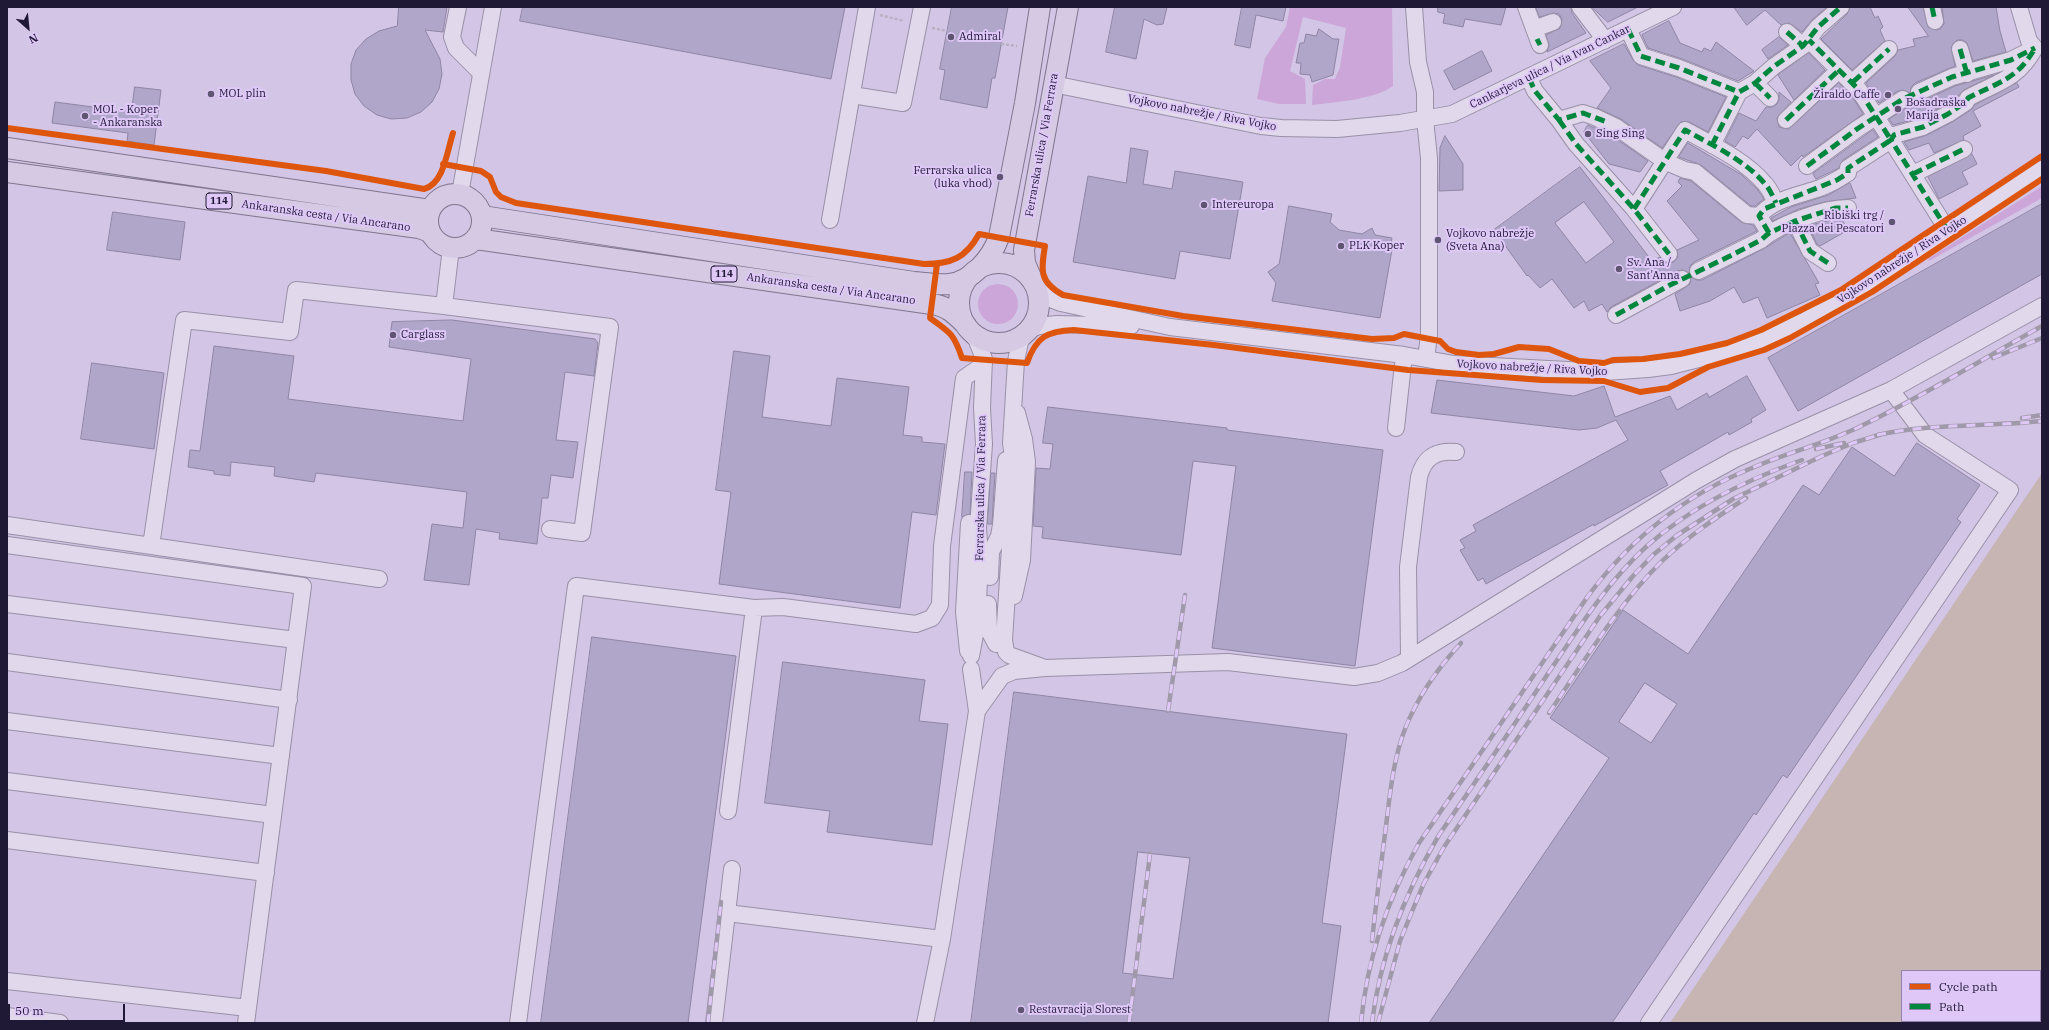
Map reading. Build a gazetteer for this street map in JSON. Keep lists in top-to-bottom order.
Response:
{
  "streets": {
    "main road": ["Ferrarska ulica / Via Ferrara", "114", "Ankaranska cesta / Via Ancarano"],
    "street": ["Cankarjeva ulica / Via Ivan Cankar", "Vojkovo nabrežje / Riva Vojko"]
  },
  "crossings": [
    ["Cankarjeva ulica / Via Ivan Cankar", "Vojkovo nabrežje / Riva Vojko"],
    ["Vojkovo nabrežje / Riva Vojko", "Ferrarska ulica / Via Ferrara"],
    ["Ferrarska ulica / Via Ferrara", "114"],
    ["Ferrarska ulica / Via Ferrara", "Ankaranska cesta / Via Ancarano"],
    ["114", "Ankaranska cesta / Via Ancarano"]
  ],
  "places": [
    "Admiral",
    "MOL plin",
    "Žiraldo Caffe",
    "Bošadraška Marija",
    "MOL - Koper - Ankaranska",
    "Sing Sing",
    "Ferrarska ulica (luka vhod)",
    "Intereuropa",
    "Ribiški trg / Piazza dei Pescatori",
    "Vojkovo nabrežje (Sveta Ana)",
    "PLK Koper",
    "Sv. Ana / Sant'Anna",
    "Carglass",
    "Restavracija Slorest"
  ],
  "legend": ["Cycle path", "Path"],
  "scale_bar": "50 m",
  "north": "bottom right"
}
